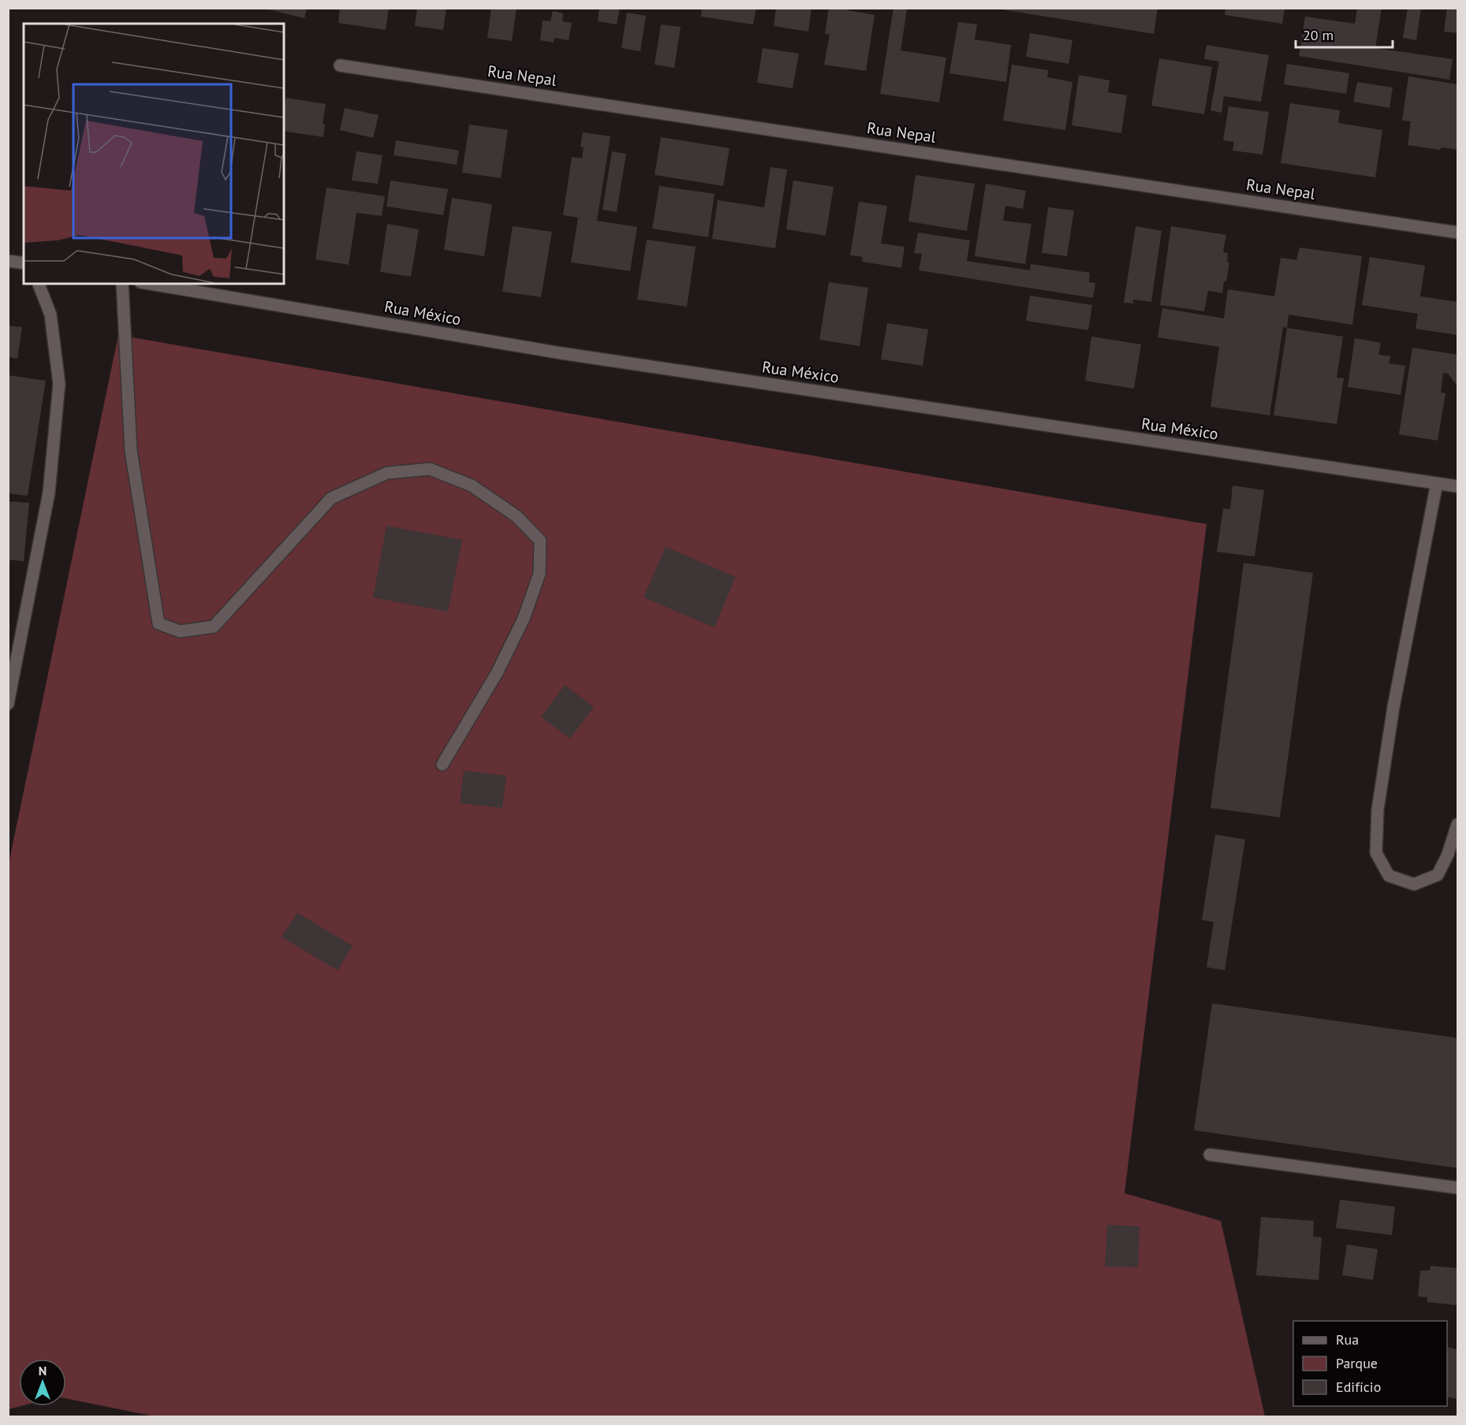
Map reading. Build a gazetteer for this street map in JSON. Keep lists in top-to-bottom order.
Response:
{
  "streets": {
    "street": ["Rua Nepal", "Rua México"]
  },
  "legend": ["Rua", "Parque", "Edifício"],
  "scale_bar": "20 m",
  "north": "top"
}
